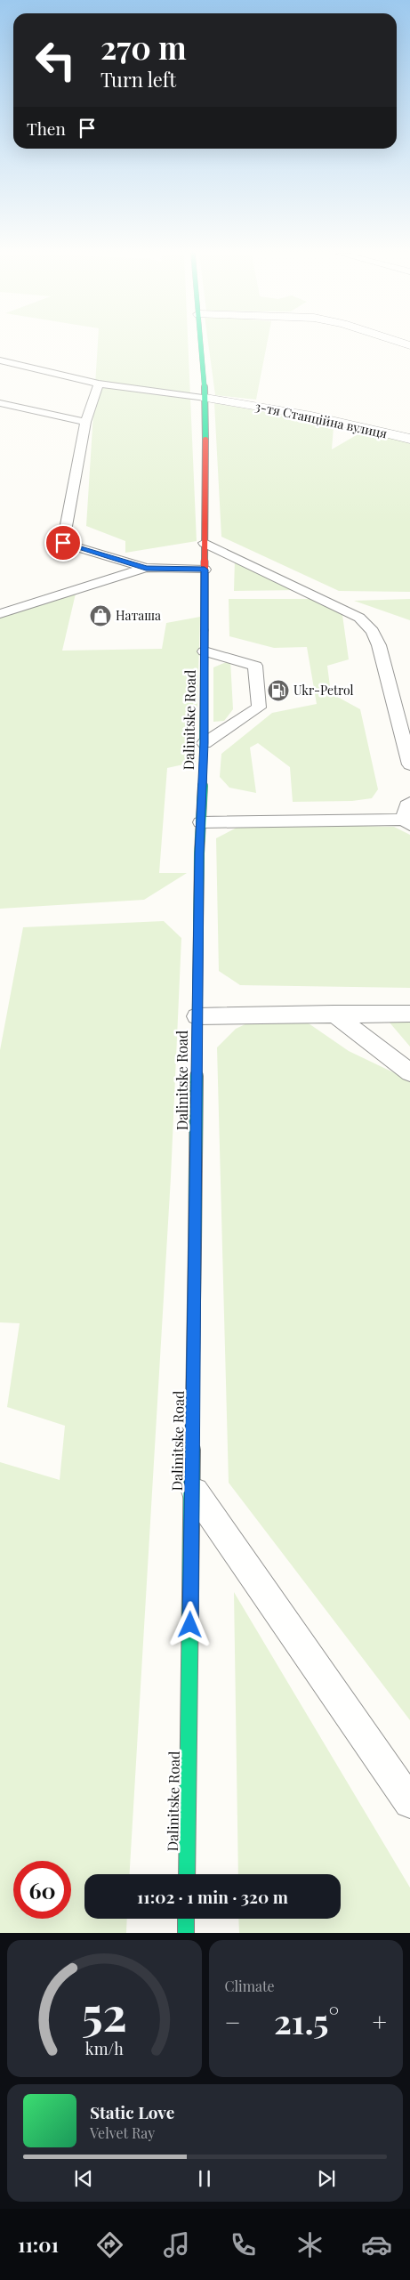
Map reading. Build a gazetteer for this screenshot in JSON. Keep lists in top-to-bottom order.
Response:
{
  "streets": {
    "main road": ["Dalinitske Road"],
    "street": ["3-тя Станційна вулиця"]
  },
  "crossings": [
    ["3-тя Станційна вулиця", "Dalinitske Road"]
  ],
  "places": {
    "shop": ["Наташа"],
    "fuel station": ["Ukr-Petrol"]
  },
  "page": {
    "turn": ["270 m", "Turn left"],
    "then": "Then",
    "limit": "60",
    "trip": "11:02 · 1 min · 320 m",
    "tile": "Climate",
    "heat": ["−", "21.5°", "+"],
    "song": ["Static Love", "Velvet Ray"],
    "tabs": "11:01",
    "gauge": ["52", "km/h"]
  }
}
